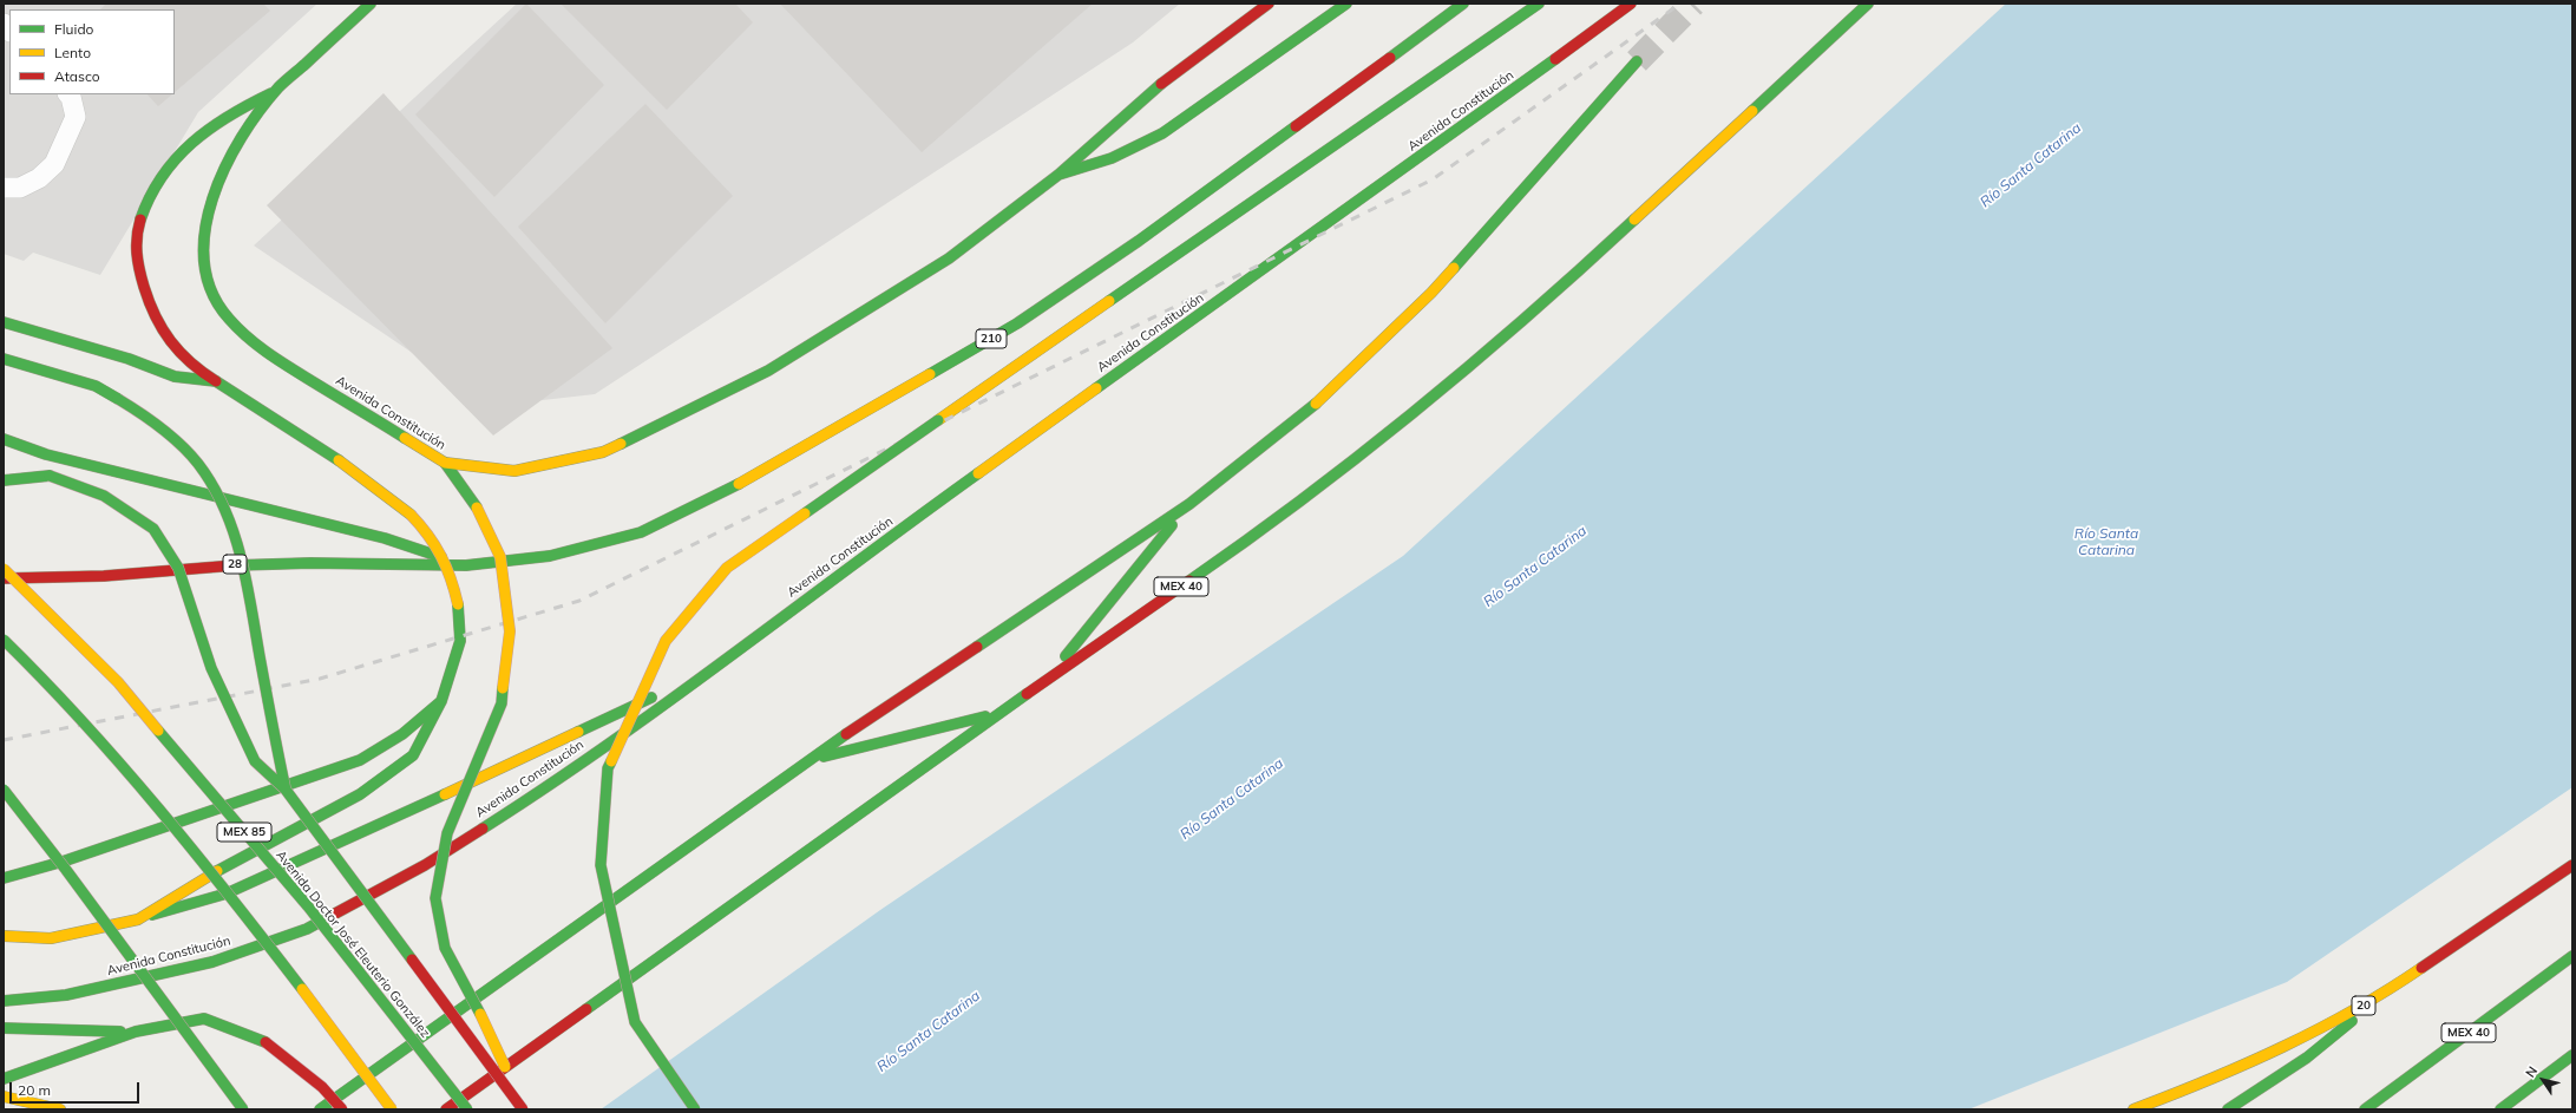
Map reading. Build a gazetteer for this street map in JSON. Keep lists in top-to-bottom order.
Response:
{
  "streets": {
    "main road": [
      "Avenida Constitución",
      "210",
      "28",
      "MEX 40",
      "MEX 85",
      "Avenida Doctor José Eleuterio González",
      "20"
    ]
  },
  "crossings": [
    ["210", "28"]
  ],
  "water": ["Río Santa Catarina"],
  "legend": ["Fluido", "Lento", "Atasco"],
  "scale_bar": "20 m",
  "north": "top left"
}
